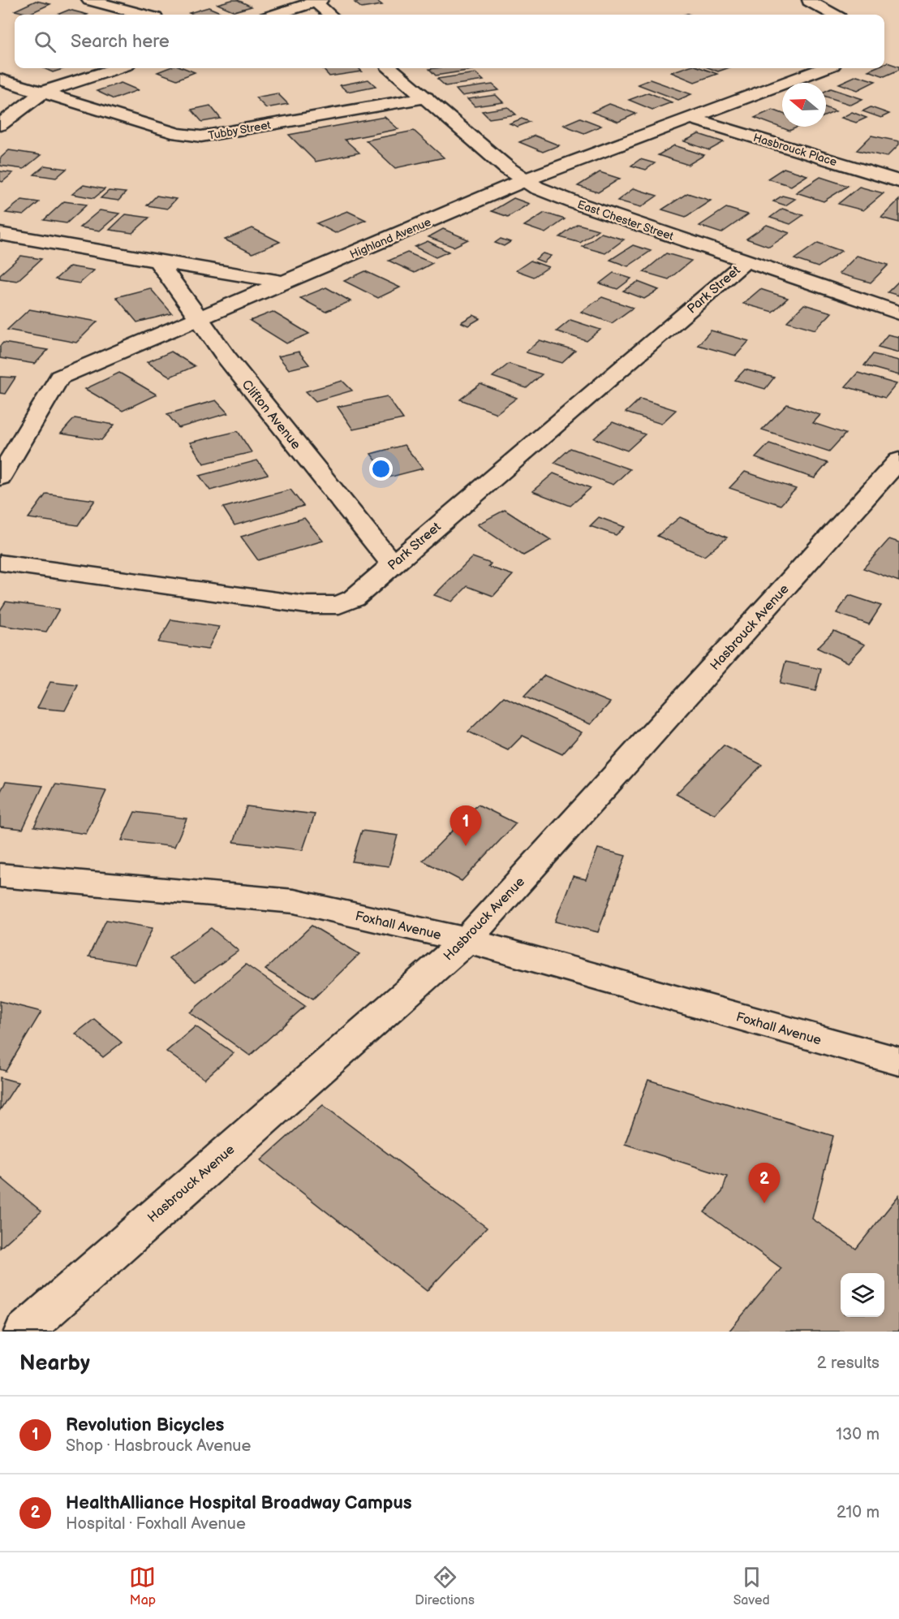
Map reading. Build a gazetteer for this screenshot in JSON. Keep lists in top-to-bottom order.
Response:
{
  "streets": {
    "street": [
      "Tubby Street",
      "Hasbrouck Place",
      "East Chester Street",
      "Highland Avenue",
      "Park Street",
      "Clifton Avenue",
      "Hasbrouck Avenue",
      "Foxhall Avenue"
    ]
  },
  "crossings": [
    ["Tubby Street", "East Chester Street"],
    ["Hasbrouck Place", "Highland Avenue"],
    ["East Chester Street", "Highland Avenue"],
    ["East Chester Street", "Park Street"],
    ["Highland Avenue", "Clifton Avenue"],
    ["Park Street", "Clifton Avenue"],
    ["Hasbrouck Avenue", "Foxhall Avenue"]
  ],
  "north": "left",
  "page": {
    "search": "Search here",
    "pins": ["1", "2"],
    "heading": ["Nearby", "2 results"],
    "list": [
      {
        "mark": "1",
        "name": "Revolution Bicycles",
        "note": "Shop · Hasbrouck Avenue",
        "value": "130 m"
      },
      {
        "mark": "2",
        "name": "HealthAlliance Hospital Broadway Campus",
        "note": "Hospital · Foxhall Avenue",
        "value": "210 m"
      }
    ],
    "nav": ["Map", "Directions", "Saved"]
  }
}
